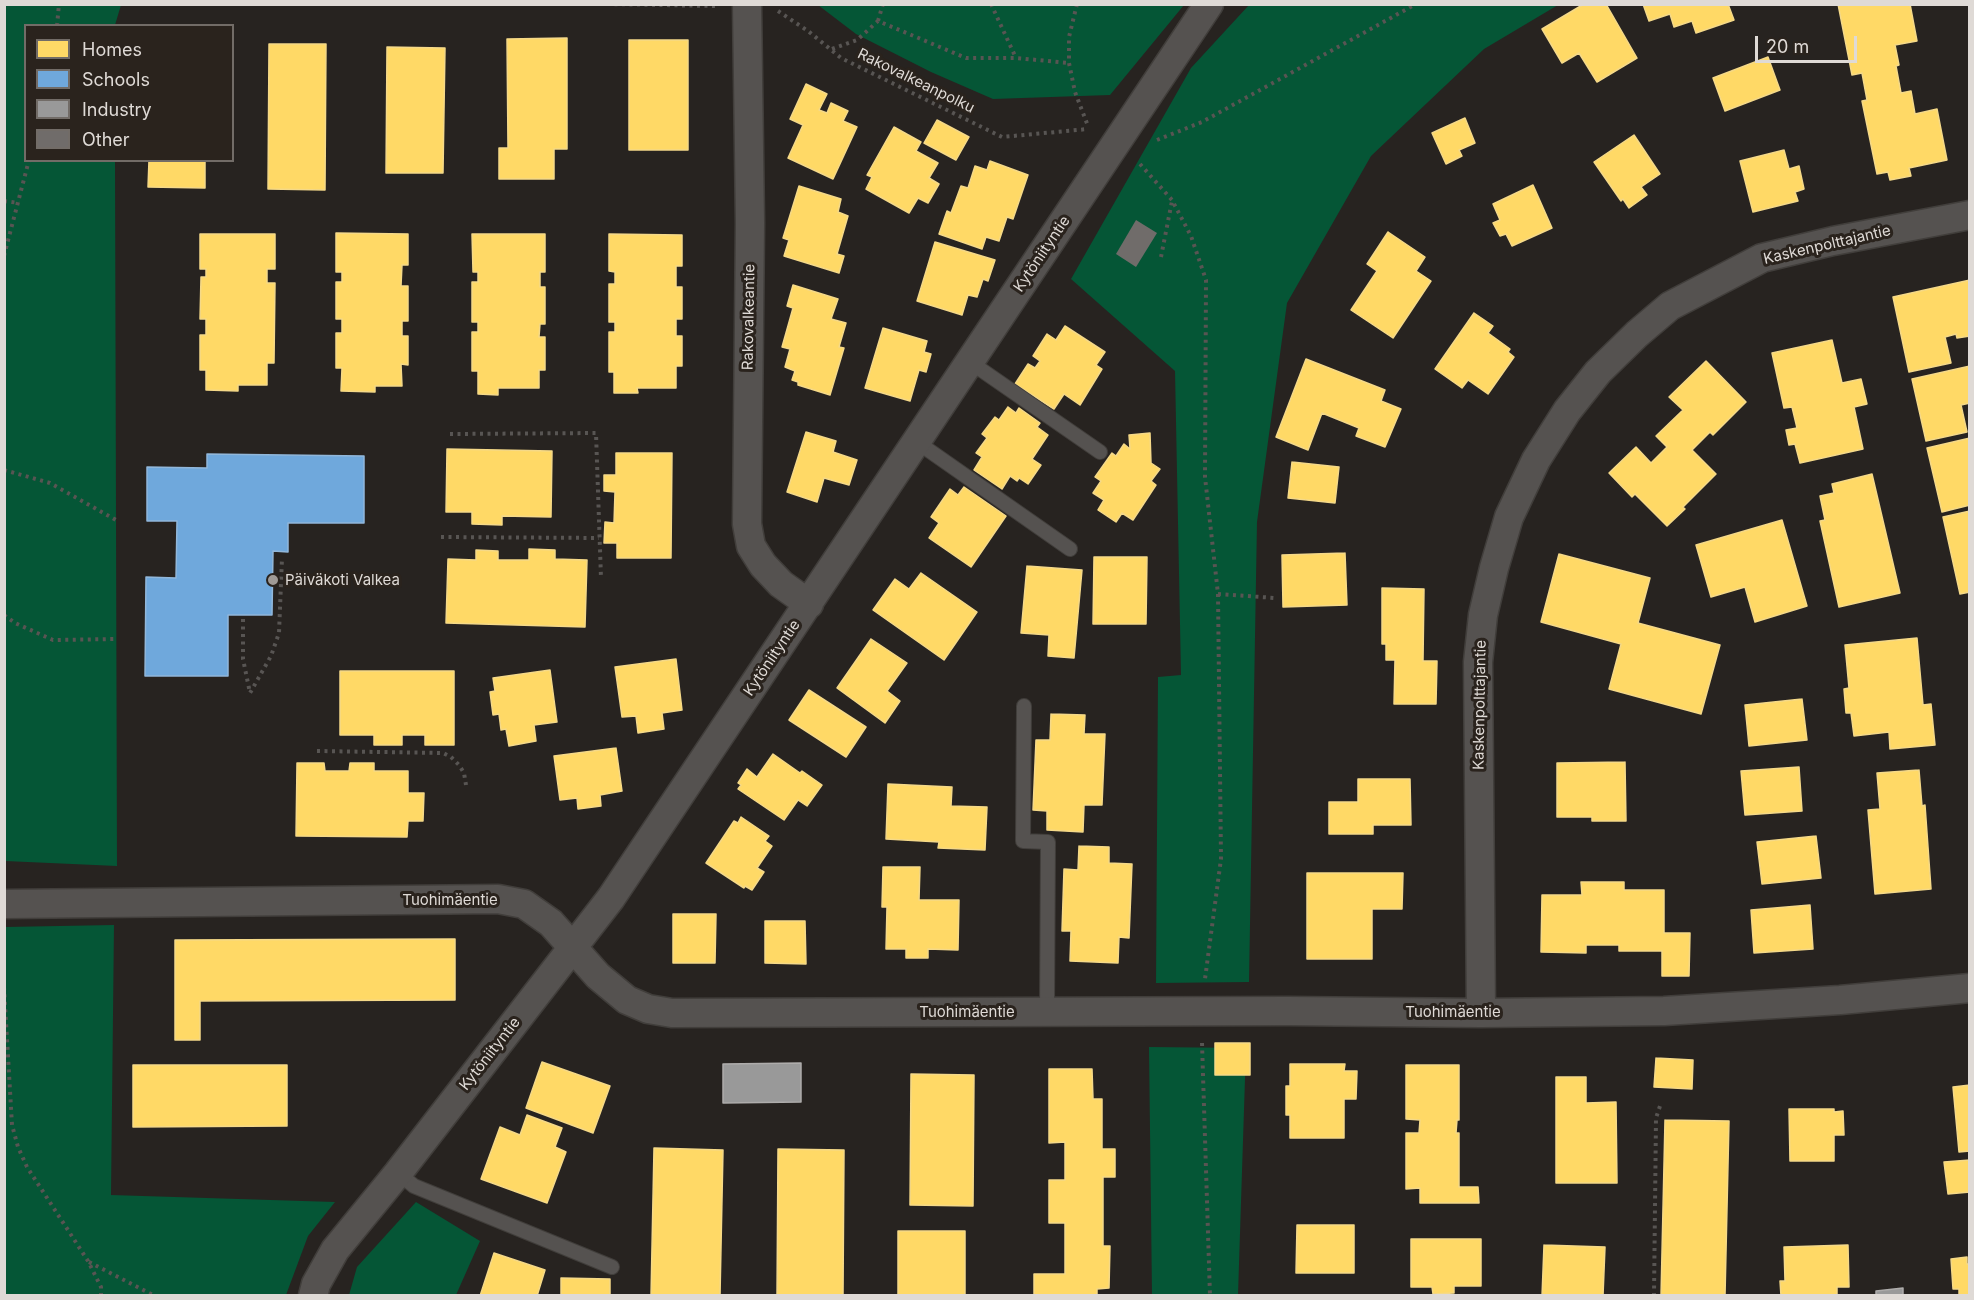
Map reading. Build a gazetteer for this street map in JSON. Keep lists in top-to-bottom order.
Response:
{
  "streets": {
    "street": [
      "Kaskenpolttajantie",
      "Kytöniityntie",
      "Rakovalkeantie",
      "Tuohimäentie"
    ],
    "path": ["Rakovalkeanpolku"]
  },
  "crossings": [
    ["Rakovalkeanpolku", "Rakovalkeantie"],
    ["Kaskenpolttajantie", "Tuohimäentie"],
    ["Kytöniityntie", "Rakovalkeantie"],
    ["Kytöniityntie", "Tuohimäentie"]
  ],
  "places": ["Päiväkoti Valkea"],
  "legend": [
    "Homes",
    "Schools",
    "Industry",
    "Other"
  ],
  "scale_bar": "20 m"
}
